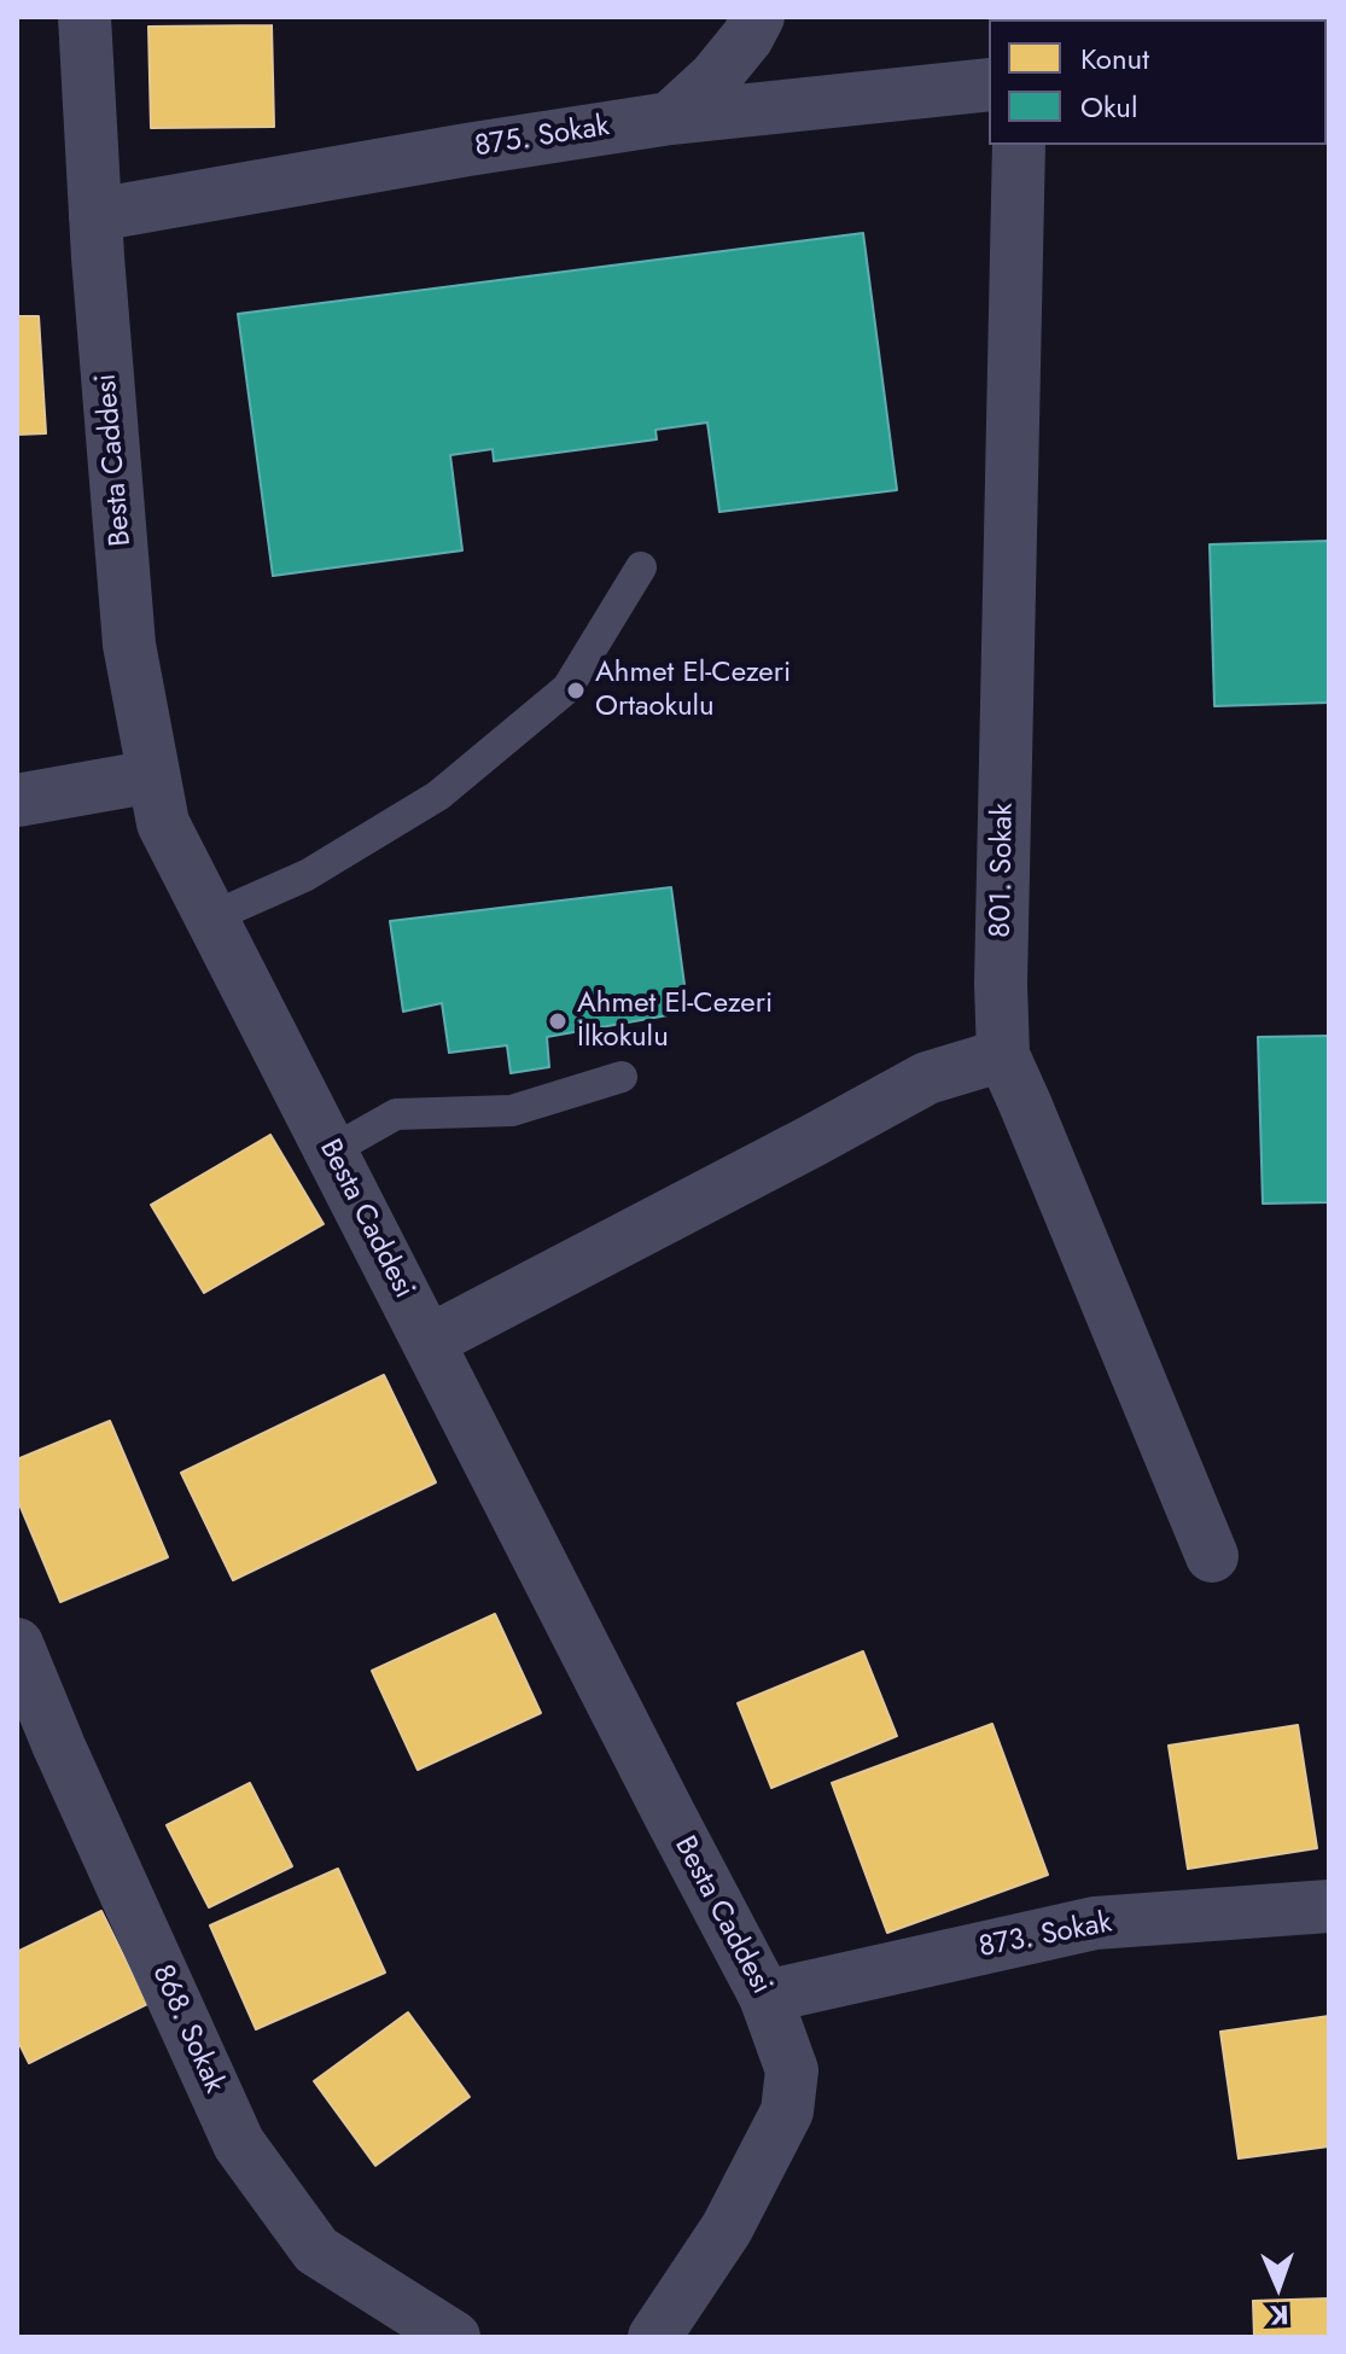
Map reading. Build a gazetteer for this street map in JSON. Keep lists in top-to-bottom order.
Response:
{
  "streets": {
    "street": [
      "875. Sokak",
      "Besta Caddesi",
      "801. Sokak",
      "873. Sokak",
      "868. Sokak"
    ]
  },
  "crossings": [
    ["875. Sokak", "Besta Caddesi"],
    ["Besta Caddesi", "873. Sokak"]
  ],
  "places": ["Ahmet El-Cezeri Ortaokulu", "Ahmet El-Cezeri İlkokulu"],
  "legend": ["Konut", "Okul"],
  "north": "bottom"
}
